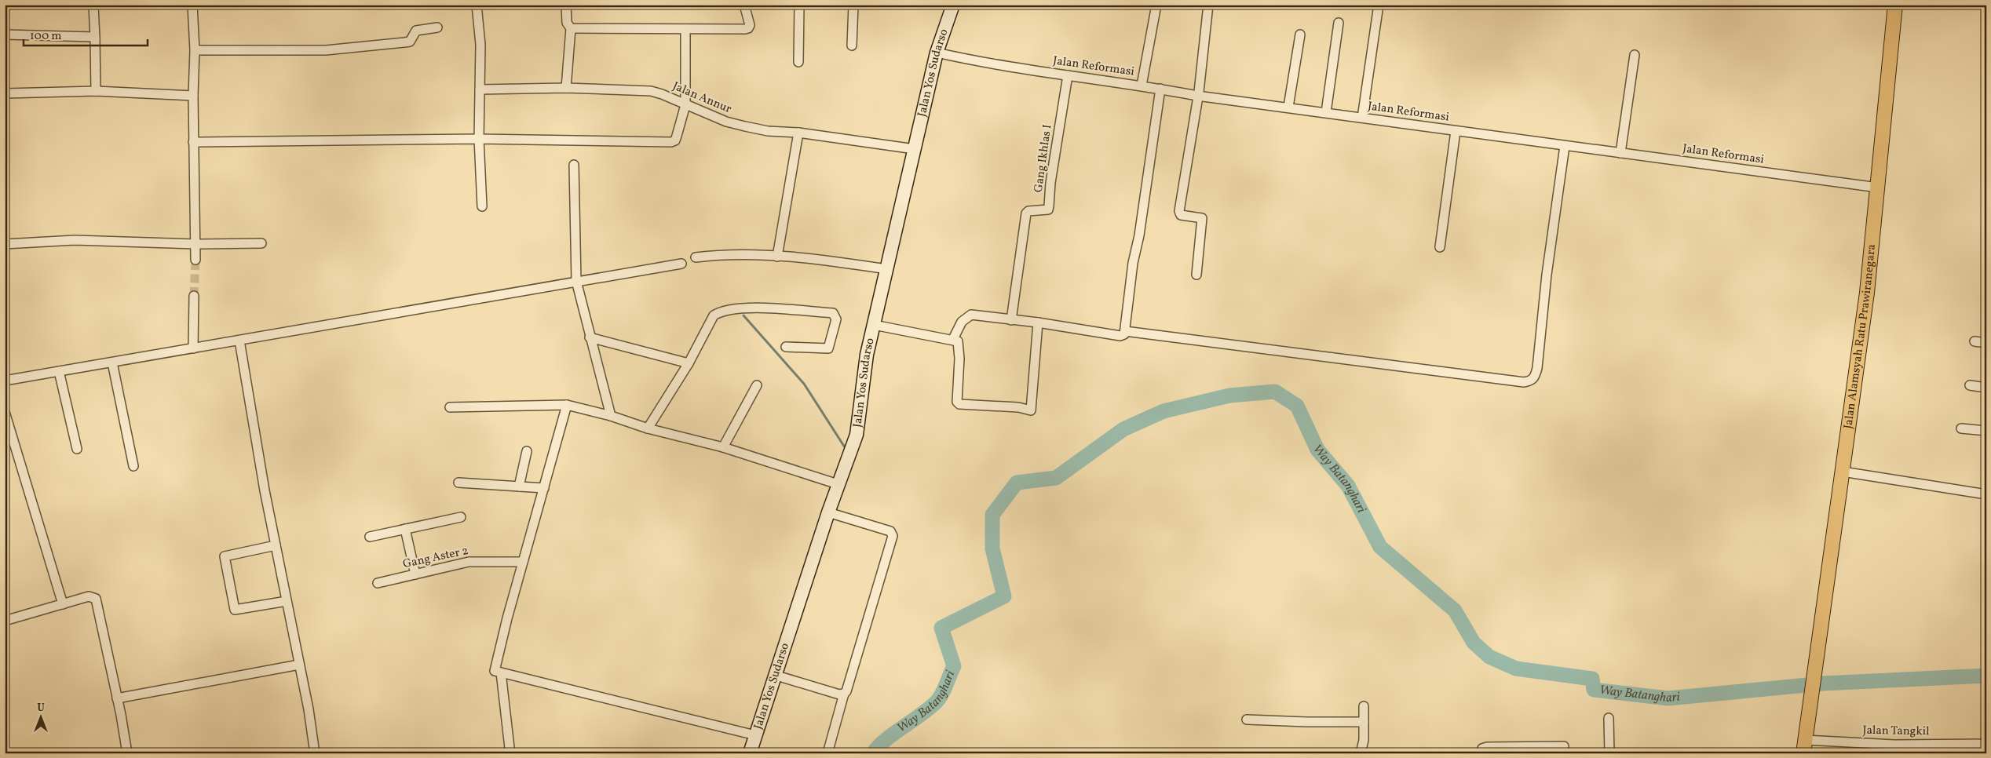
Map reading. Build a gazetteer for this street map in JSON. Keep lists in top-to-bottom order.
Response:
{
  "streets": {
    "main road": ["Jalan Alamsyah Ratu Prawiranegara"],
    "street": [
      "Jalan Reformasi",
      "Jalan Yos Sudarso",
      "Jalan Annur",
      "Gang Ikhlas I",
      "Gang Aster 2",
      "Jalan Tangkil"
    ]
  },
  "crossings": [
    ["Jalan Reformasi", "Jalan Yos Sudarso"],
    ["Jalan Reformasi", "Gang Ikhlas I"],
    ["Jalan Reformasi", "Jalan Alamsyah Ratu Prawiranegara"],
    ["Jalan Yos Sudarso", "Jalan Annur"],
    ["Jalan Alamsyah Ratu Prawiranegara", "Jalan Tangkil"]
  ],
  "water": ["Way Batanghari"],
  "scale_bar": "100 m",
  "north": "top"
}
